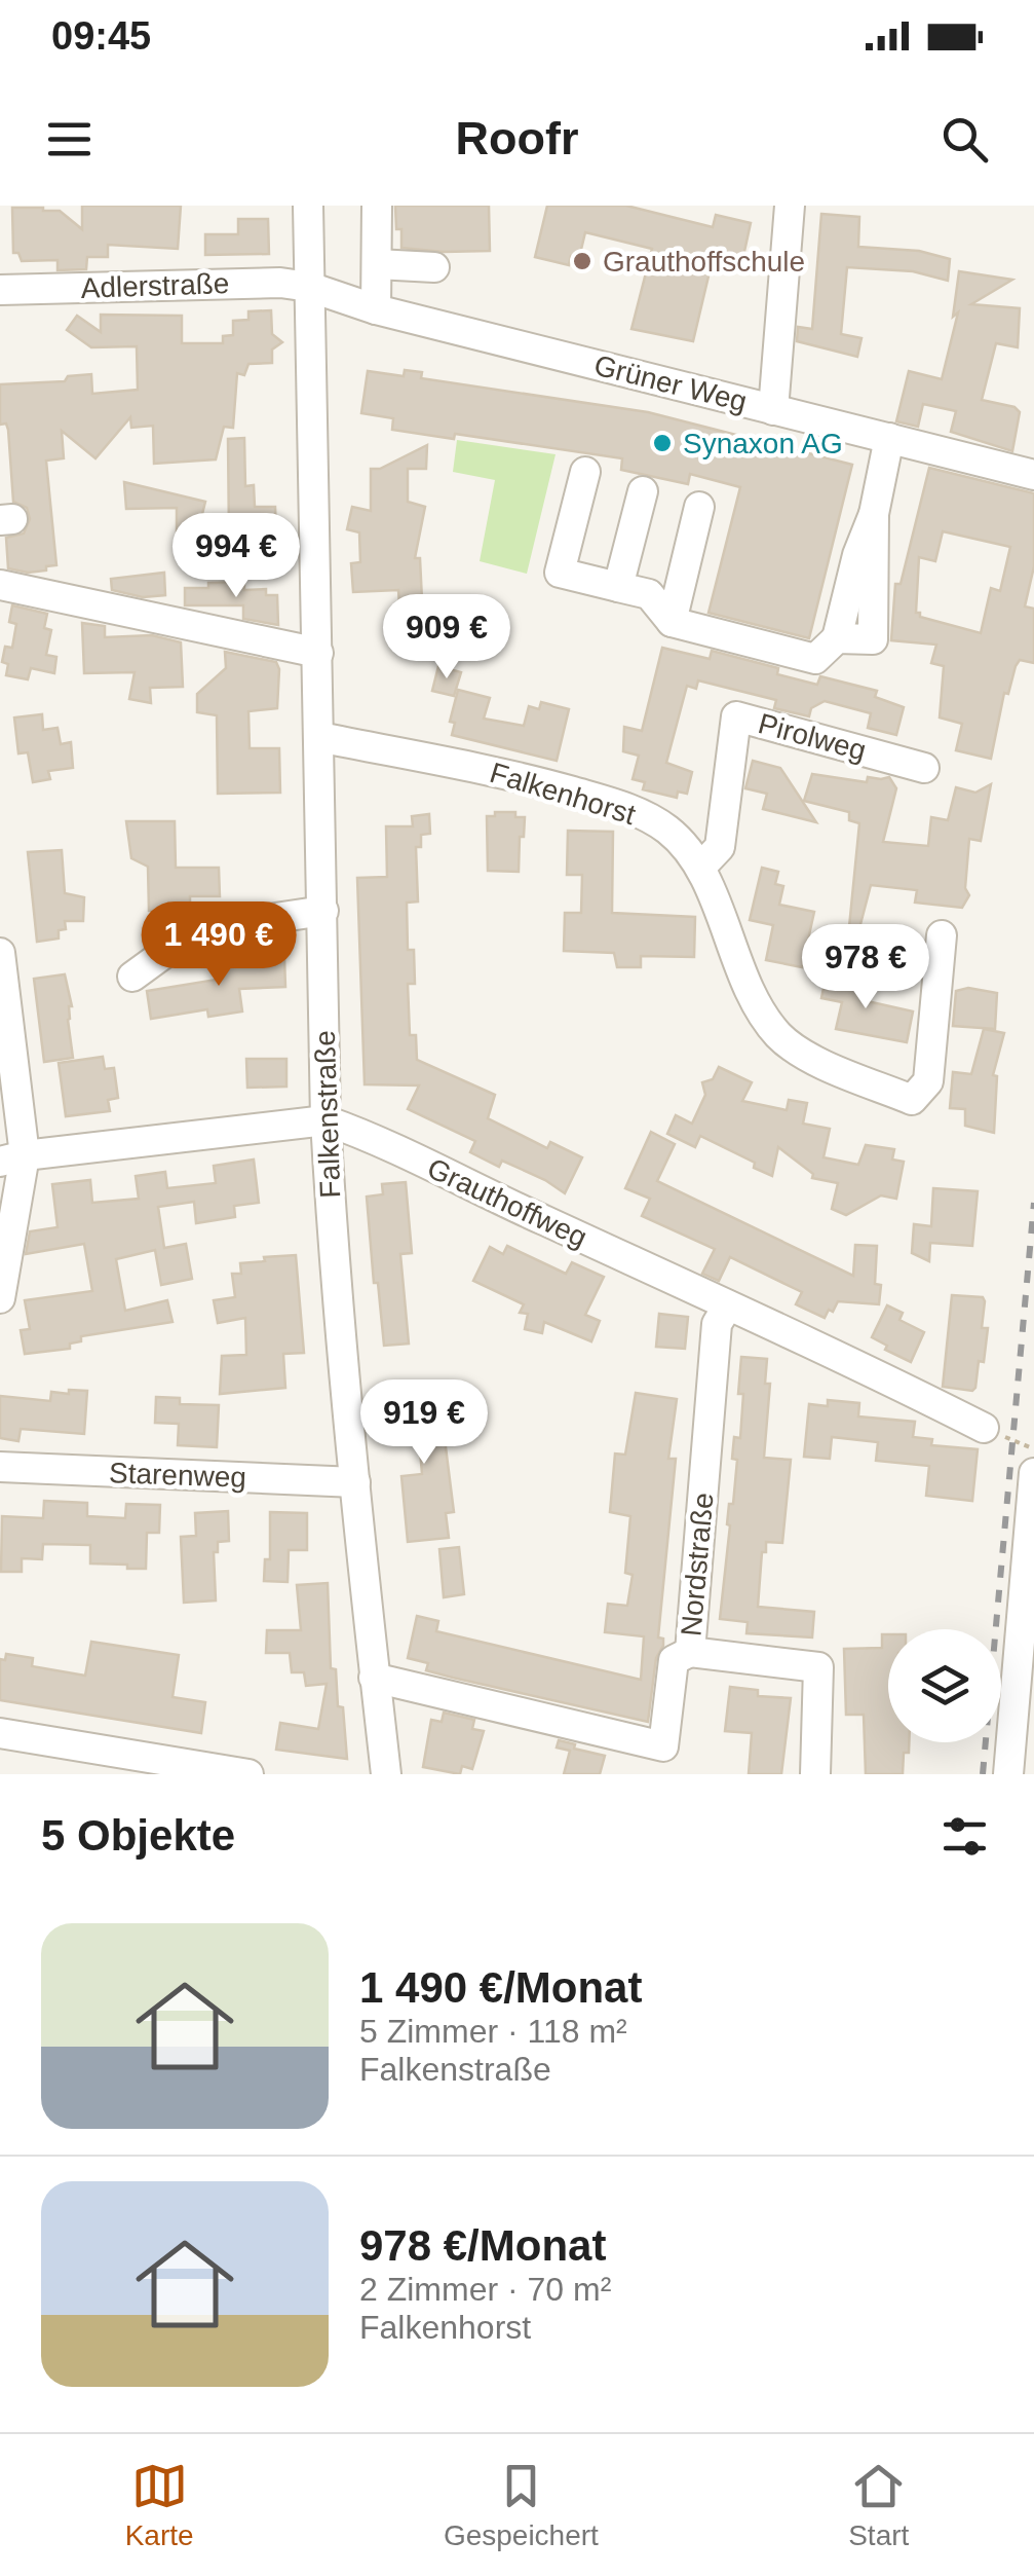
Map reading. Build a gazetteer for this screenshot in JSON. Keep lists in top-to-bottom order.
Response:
{
  "streets": {
    "street": [
      "Adlerstraße",
      "Grüner Weg",
      "Pirolweg",
      "Falkenhorst",
      "Falkenstraße",
      "Grauthoffweg",
      "Starenweg",
      "Nordstraße"
    ]
  },
  "crossings": [
    ["Adlerstraße", "Grüner Weg"],
    ["Adlerstraße", "Falkenstraße"],
    ["Grüner Weg", "Falkenstraße"],
    ["Pirolweg", "Falkenhorst"],
    ["Falkenhorst", "Falkenstraße"],
    ["Falkenstraße", "Grauthoffweg"],
    ["Falkenstraße", "Starenweg"],
    ["Grauthoffweg", "Nordstraße"]
  ],
  "places": ["Grauthoffschule", "Synaxon AG"],
  "page": {
    "status": "09:45",
    "header": "Roofr",
    "price": [
      "994 €",
      "909 €",
      "1 490 €",
      "978 €",
      "919 €"
    ],
    "heading": "5 Objekte",
    "list": [
      {
        "name": "1 490 €/Monat",
        "note": "5 Zimmer · 118 m² · Falkenstraße"
      },
      {
        "name": "978 €/Monat",
        "note": "2 Zimmer · 70 m² · Falkenhorst"
      }
    ],
    "tabs": ["Karte", "Gespeichert", "Start"]
  }
}
